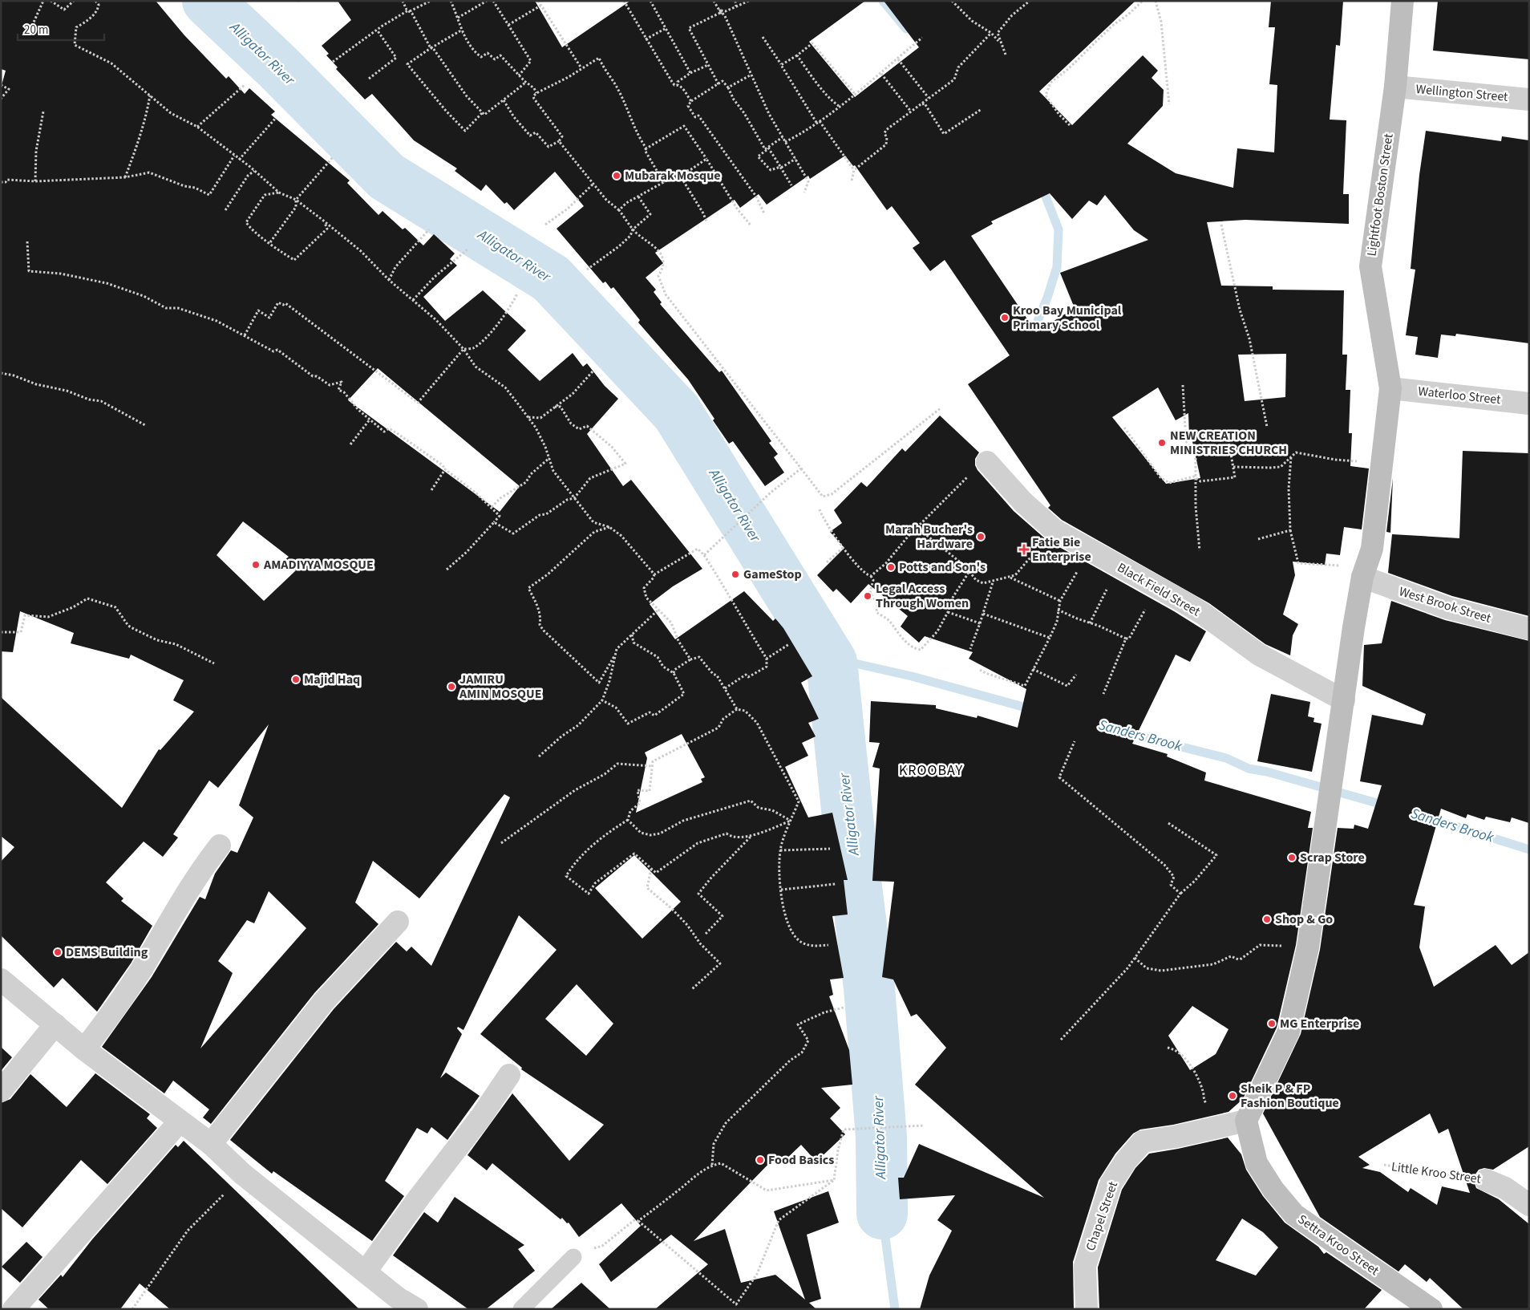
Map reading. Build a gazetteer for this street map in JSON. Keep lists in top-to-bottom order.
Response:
{
  "streets": {
    "main road": ["Lightfoot Boston Street", "Settra Kroo Street"],
    "street": [
      "Wellington Street",
      "Waterloo Street",
      "Black Field Street",
      "West Brook Street",
      "Little Kroo Street",
      "Chapel Street"
    ]
  },
  "crossings": [
    ["Wellington Street", "Lightfoot Boston Street"],
    ["Lightfoot Boston Street", "Waterloo Street"],
    ["Lightfoot Boston Street", "Black Field Street"],
    ["Lightfoot Boston Street", "West Brook Street"],
    ["Lightfoot Boston Street", "Chapel Street"],
    ["Lightfoot Boston Street", "Settra Kroo Street"],
    ["Chapel Street", "Settra Kroo Street"]
  ],
  "districts": ["KROOBAY"],
  "water": ["Alligator River", "Sanders Brook"],
  "places": {
    "other": [
      "Mubarak Mosque",
      "Kroo Bay Municipal Primary School",
      "NEW CREATION MINISTRIES CHURCH",
      "Marah Bucher's Hardware",
      "AMADIYYA MOSQUE",
      "Potts and Son's",
      "GameStop",
      "Legal Access Through Women",
      "Majid Haq",
      "JAMIRU AMIN MOSQUE",
      "Scrap Store",
      "Shop & Go",
      "DEMS Building",
      "MG Enterprise",
      "Sheik P & FP Fashion Boutique",
      "Food Basics"
    ],
    "health": ["Fatie Bie Enterprise"]
  },
  "scale_bar": "20 m"
}
